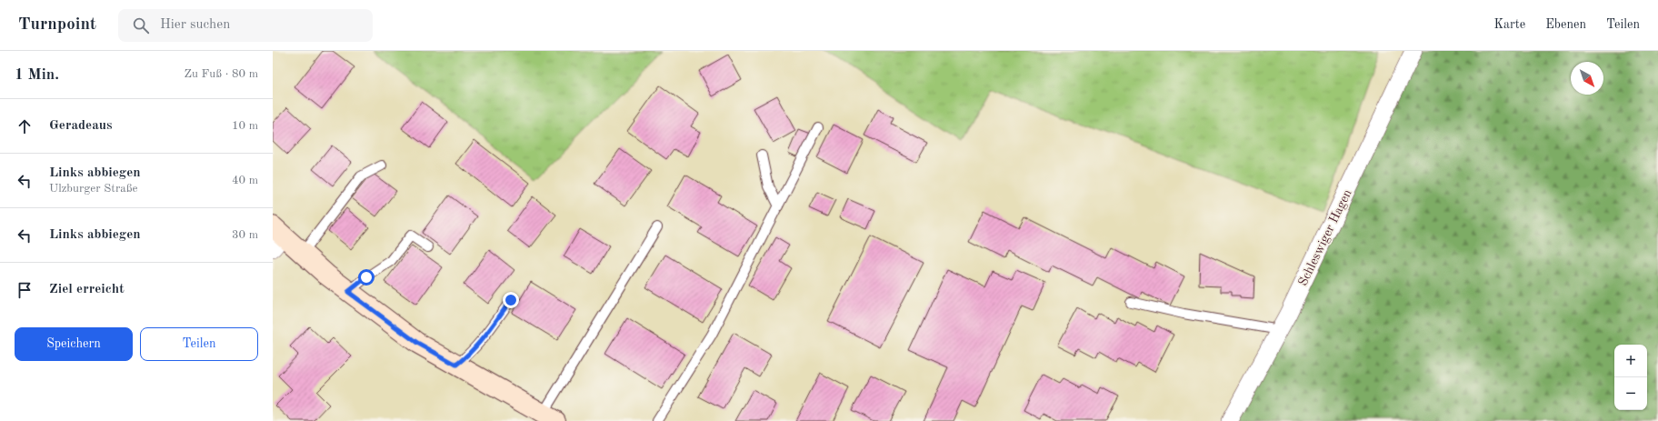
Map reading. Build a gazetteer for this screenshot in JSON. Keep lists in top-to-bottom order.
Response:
{
  "streets": {
    "street": ["Schleswiger Hagen"]
  },
  "north": "bottom right",
  "page": {
    "header": "Turnpoint",
    "search": "Hier suchen",
    "nav": ["Karte", "Ebenen", "Teilen"],
    "heading": ["1 Min.", "Zu Fuß · 80 m"],
    "list": [
      ["Geradeaus", "10 m"],
      ["Links abbiegen", "Ulzburger Straße", "40 m"],
      ["Links abbiegen", "30 m"],
      "Ziel erreicht"
    ],
    "buttons": ["Speichern", "Teilen"],
    "map_buttons": ["+", "−"]
  }
}
